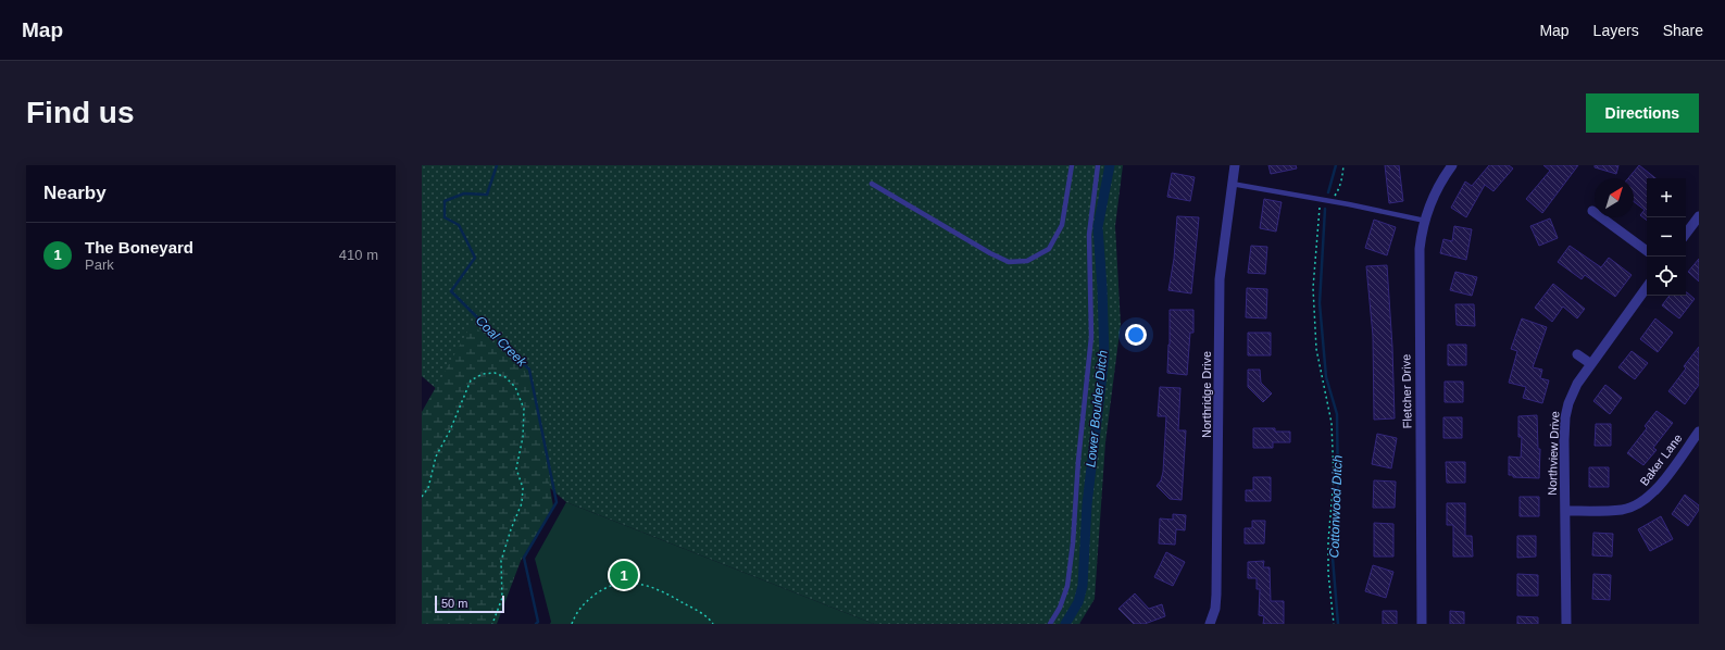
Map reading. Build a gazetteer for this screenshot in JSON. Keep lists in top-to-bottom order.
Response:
{
  "streets": {
    "street": [
      "Fletcher Drive",
      "Northridge Drive",
      "Northview Drive",
      "Baker Lane"
    ]
  },
  "crossings": [
    ["Northview Drive", "Baker Lane"]
  ],
  "water": ["Coal Creek", "Lower Boulder Ditch", "Cottonwood Ditch"],
  "scale_bar": "50 m",
  "north": "top right",
  "page": {
    "header": "Map",
    "nav": ["Map", "Layers", "Share"],
    "buttons": "Directions",
    "title": "Find us",
    "heading": "Nearby",
    "map_buttons": ["+", "−"],
    "list": [
      {
        "mark": "1",
        "name": "The Boneyard",
        "note": "Park",
        "value": "410 m"
      }
    ],
    "pins": "1",
    "scale": "50 m"
  }
}
